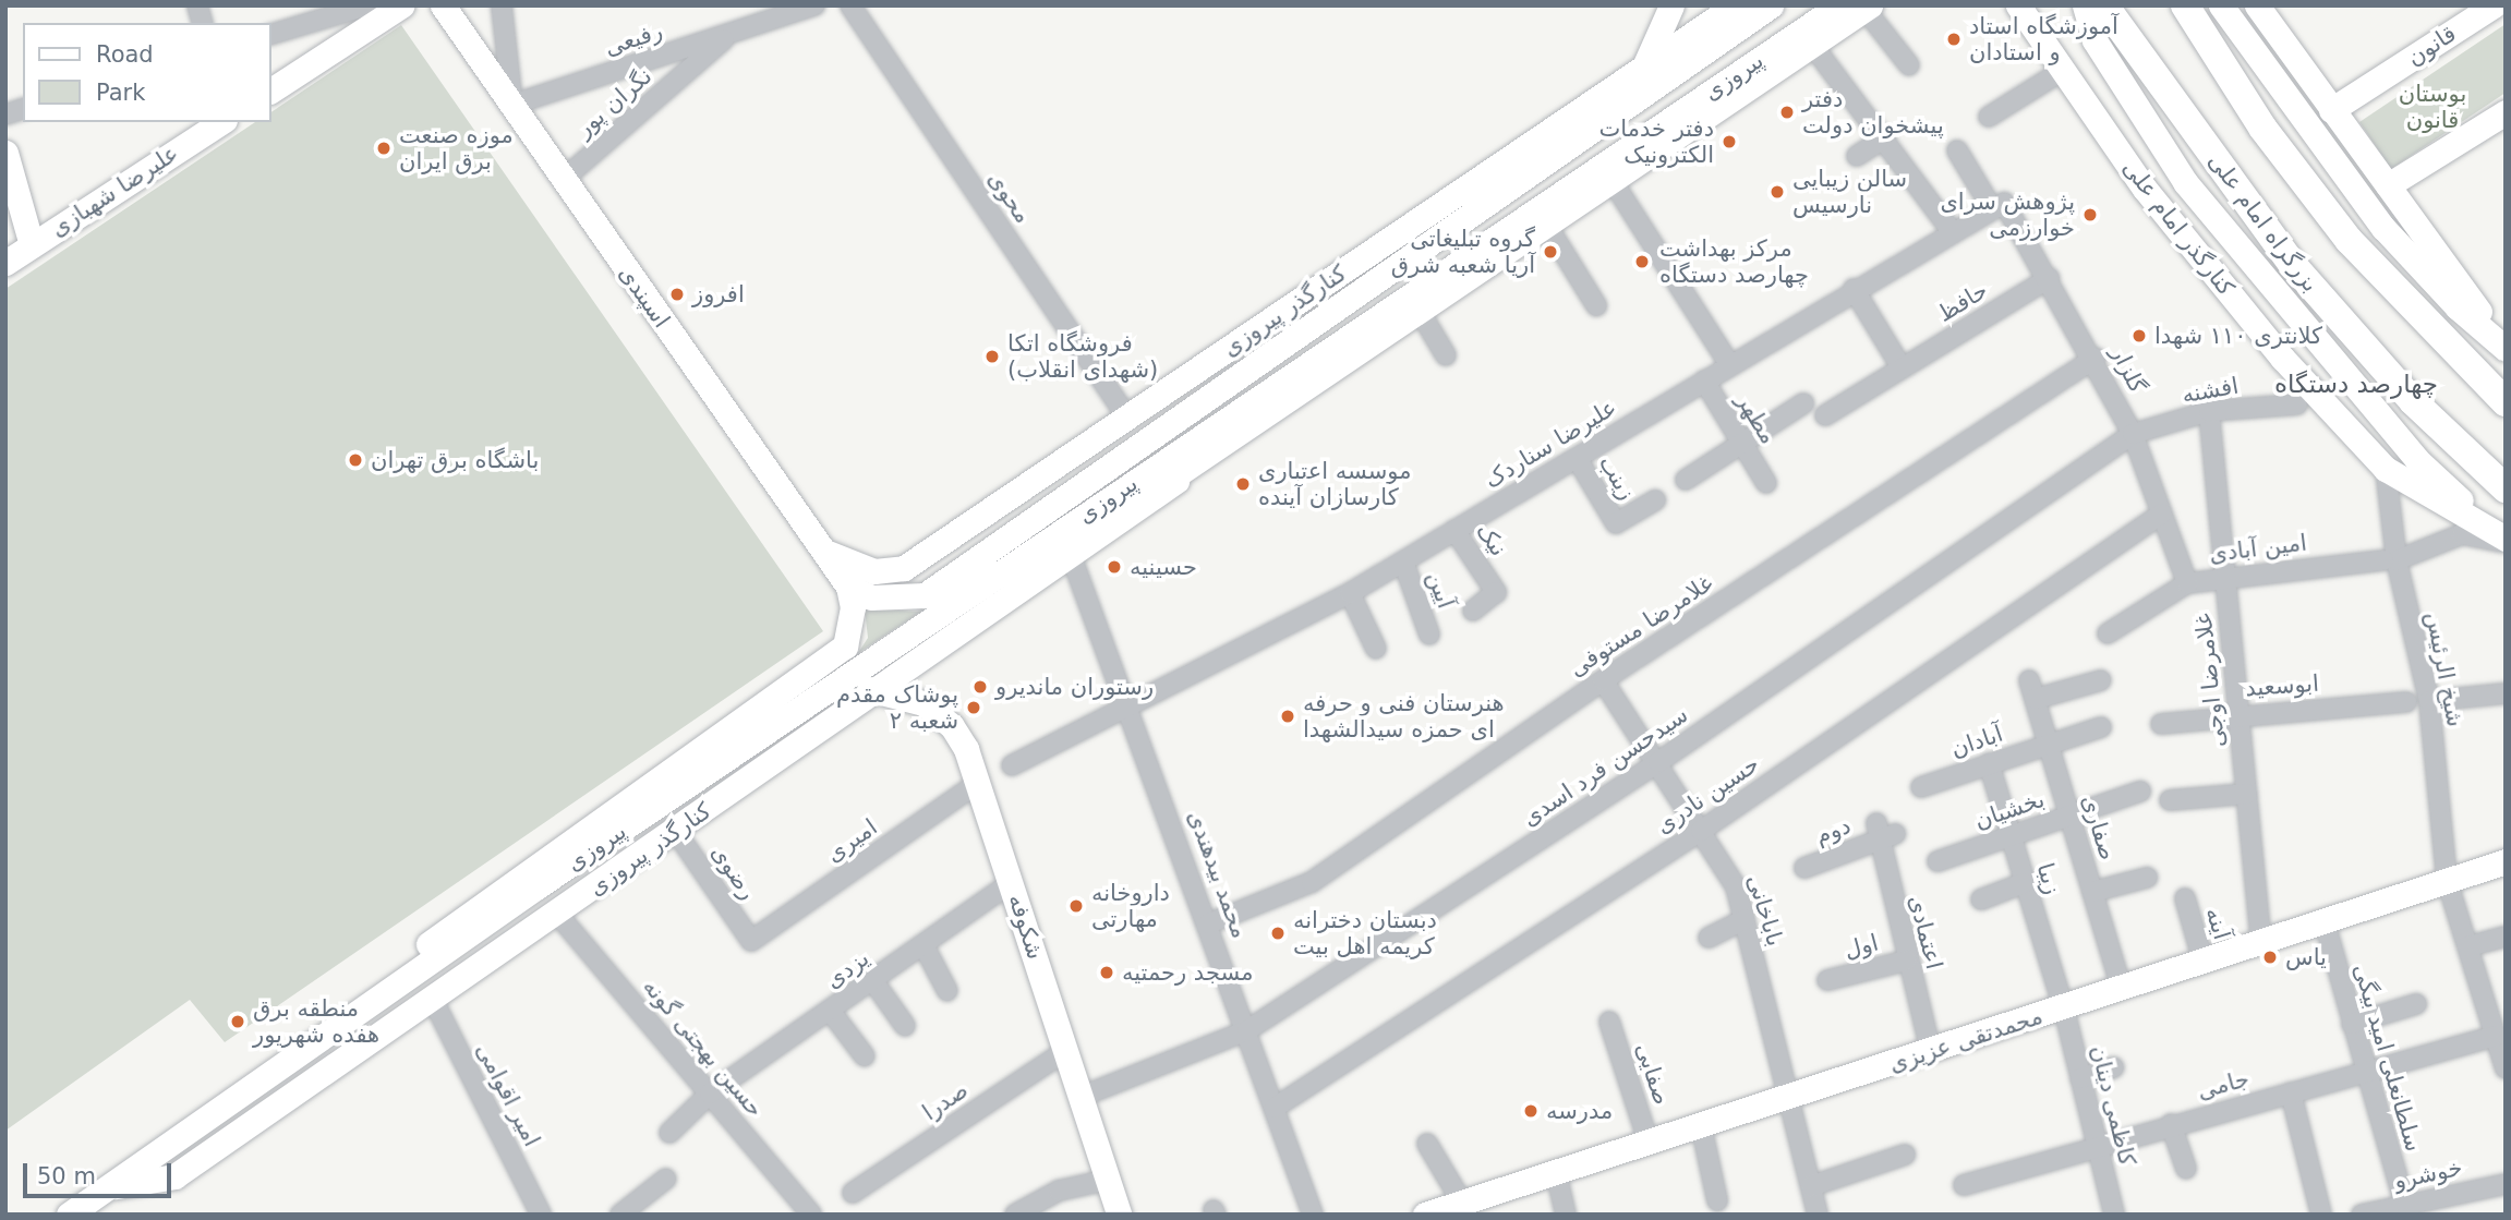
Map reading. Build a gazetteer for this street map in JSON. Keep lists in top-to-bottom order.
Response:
{
  "streets": {
    "highway": ["بزرگراه امام علی"],
    "main road": [
      "قانون",
      "پیروزی",
      "علیرضا شهبازی",
      "کنارگذر امام علی",
      "اسپندی",
      "کنارگذر پیروزی",
      "شکوفه",
      "محمدتقی عزیزی"
    ],
    "street": [
      "رفیعی",
      "نگران پور",
      "محوی",
      "حافظ",
      "گلزار",
      "افشنه",
      "مطهر",
      "علیرضا سناردک",
      "زینب",
      "نیک",
      "امین آبادی",
      "آیین",
      "غلامرضا مستوفی",
      "شیخ الرئیس",
      "غلامرضا اوجی",
      "ابوسعید",
      "آبادان",
      "سیدحسن فرد اسدی",
      "حسین نادری",
      "بخشیان",
      "صفاری",
      "دوم",
      "امیری",
      "رضوی",
      "محمد بیدهندی",
      "زیبا",
      "باباخانی",
      "آینه",
      "اعتمادی",
      "اول",
      "یزدی",
      "حسین بهجتی گونه",
      "سلطانعلی امید بیگی",
      "صفایی",
      "جامی",
      "امیر اقوامی",
      "صدرا",
      "کاظمی دینان",
      "خوشرو"
    ]
  },
  "crossings": [
    ["رفیعی", "نگران پور"],
    ["رفیعی", "اسپندی"],
    ["پیروزی", "اسپندی"],
    ["پیروزی", "کنارگذر پیروزی"],
    ["نگران پور", "اسپندی"],
    ["محوی", "کنارگذر پیروزی"],
    ["کنارگذر امام علی", "امین آبادی"],
    ["کنارگذر امام علی", "شیخ الرئیس"],
    ["اسپندی", "کنارگذر پیروزی"],
    ["حافظ", "گلزار"],
    ["کنارگذر پیروزی", "رضوی"],
    ["کنارگذر پیروزی", "محمد بیدهندی"],
    ["کنارگذر پیروزی", "شکوفه"],
    ["کنارگذر پیروزی", "حسین بهجتی گونه"],
    ["کنارگذر پیروزی", "امیر اقوامی"],
    ["گلزار", "افشنه"],
    ["گلزار", "علیرضا سناردک"],
    ["گلزار", "امین آبادی"],
    ["گلزار", "غلامرضا مستوفی"],
    ["گلزار", "سیدحسن فرد اسدی"],
    ["گلزار", "حسین نادری"],
    ["افشنه", "غلامرضا اوجی"],
    ["افشنه", "سیدحسن فرد اسدی"],
    ["مطهر", "علیرضا سناردک"],
    ["علیرضا سناردک", "زینب"],
    ["علیرضا سناردک", "نیک"],
    ["علیرضا سناردک", "آیین"],
    ["علیرضا سناردک", "محمد بیدهندی"],
    ["امین آبادی", "شیخ الرئیس"],
    ["امین آبادی", "غلامرضا اوجی"],
    ["غلامرضا مستوفی", "محمد بیدهندی"],
    ["غلامرضا مستوفی", "باباخانی"],
    ["شیخ الرئیس", "محمدتقی عزیزی"],
    ["شیخ الرئیس", "جامی"],
    ["غلامرضا اوجی", "ابوسعید"],
    ["غلامرضا اوجی", "محمدتقی عزیزی"],
    ["آبادان", "صفاری"],
    ["آبادان", "زیبا"],
    ["سیدحسن فرد اسدی", "محمد بیدهندی"],
    ["سیدحسن فرد اسدی", "باباخانی"],
    ["سیدحسن فرد اسدی", "شکوفه"],
    ["حسین نادری", "محمد بیدهندی"],
    ["حسین نادری", "باباخانی"],
    ["بخشیان", "صفاری"],
    ["بخشیان", "زیبا"],
    ["صفاری", "محمدتقی عزیزی"],
    ["دوم", "اعتمادی"],
    ["امیری", "رضوی"],
    ["امیری", "شکوفه"],
    ["زیبا", "محمدتقی عزیزی"],
    ["زیبا", "کاظمی دینان"],
    ["باباخانی", "محمدتقی عزیزی"],
    ["آینه", "محمدتقی عزیزی"],
    ["شکوفه", "یزدی"],
    ["شکوفه", "صدرا"],
    ["اعتمادی", "اول"],
    ["اعتمادی", "محمدتقی عزیزی"],
    ["یزدی", "حسین بهجتی گونه"],
    ["محمدتقی عزیزی", "سلطانعلی امید بیگی"],
    ["محمدتقی عزیزی", "صفایی"],
    ["محمدتقی عزیزی", "کاظمی دینان"],
    ["سلطانعلی امید بیگی", "جامی"],
    ["سلطانعلی امید بیگی", "خوشرو"],
    ["جامی", "کاظمی دینان"]
  ],
  "districts": ["چهارصد دستگاه"],
  "parks": ["بوستان قانون"],
  "places": [
    "آموزشگاه استاد و استادان",
    "دفتر پیشخوان دولت",
    "دفتر خدمات الکترونیک",
    "موزه صنعت برق ایران",
    "سالن زیبایی نارسیس",
    "پژوهش سرای خوارزمی",
    "گروه تبلیغاتی آریا شعبه شرق",
    "مرکز بهداشت چهارصد دستگاه",
    "افروز",
    "کلانتری ۱۱۰ شهدا",
    "فروشگاه اتکا (شهدای انقلاب)",
    "باشگاه برق تهران",
    "موسسه اعتباری کارسازان آینده",
    "حسینیه",
    "رستوران ماندیرو",
    "پوشاک مقدم شعبه ۲",
    "هنرستان فنی و حرفه ای حمزه سیدالشهدا",
    "داروخانه مهارتی",
    "دبستان دخترانه کریمه اهل بیت",
    "یاس",
    "مسجد رحمتیه",
    "منطقه برق هفده شهریور",
    "مدرسه"
  ],
  "legend": ["Road", "Park"],
  "scale_bar": "50 m"
}
